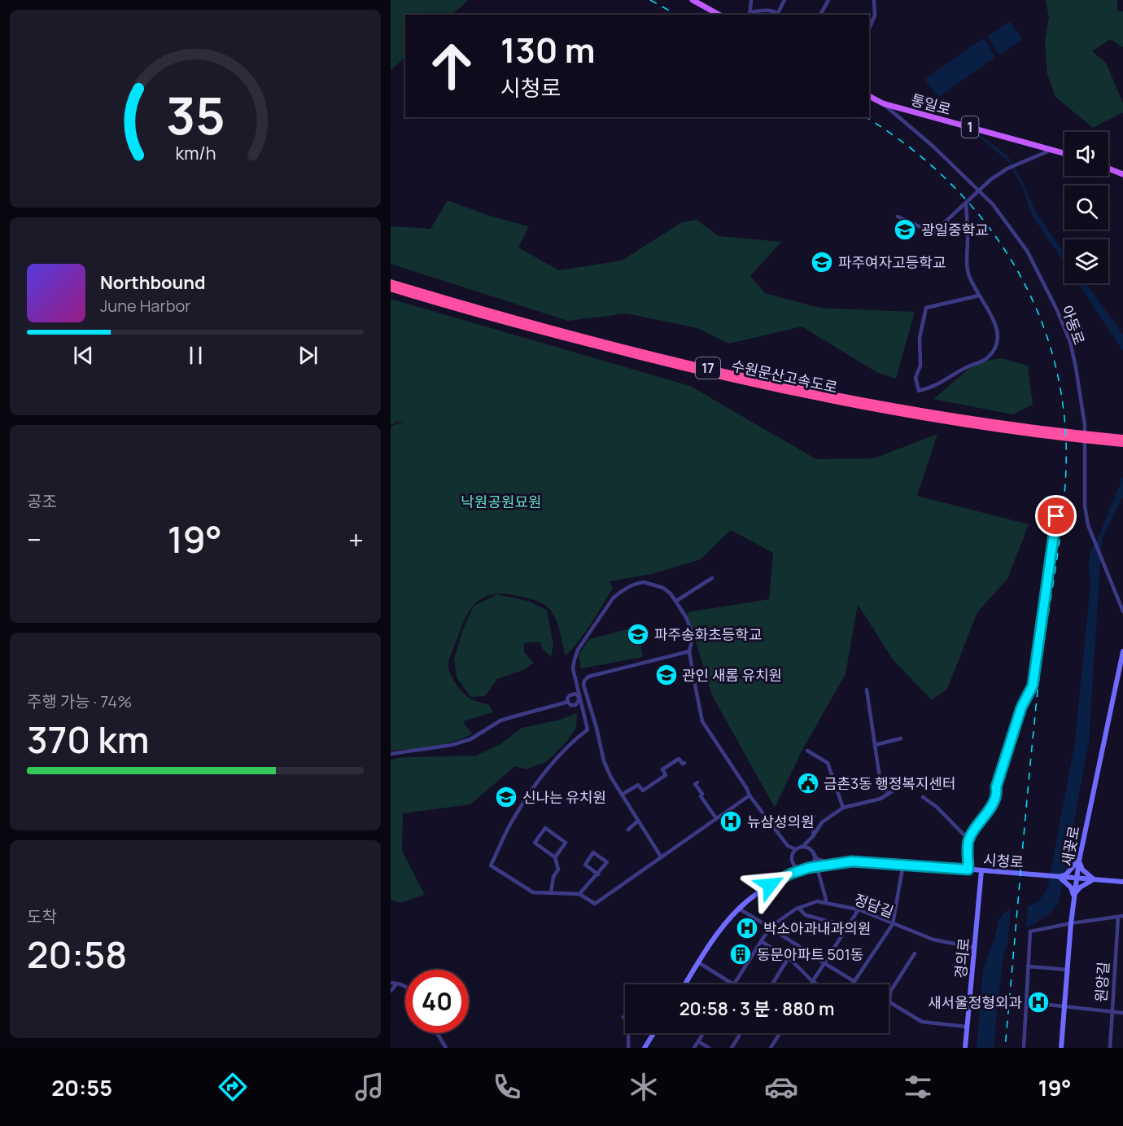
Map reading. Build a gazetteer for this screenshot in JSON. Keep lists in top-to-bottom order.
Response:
{
  "streets": {
    "highway": ["17", "수원문산고속도로"],
    "main road": ["통일로", "1"],
    "street": [
      "아동로",
      "새꽃로",
      "시청로",
      "정담길",
      "경의로",
      "원앙길"
    ]
  },
  "crossings": [
    ["통일로", "아동로"],
    ["새꽃로", "시청로"],
    ["시청로", "경의로"],
    ["정담길", "경의로"]
  ],
  "parks": ["낙원공원묘원"],
  "places": {
    "school or university": [
      "광일중학교",
      "파주여자고등학교",
      "파주송화초등학교",
      "관인 새롬 유치원",
      "신나는 유치원"
    ],
    "public building": ["금촌3동 행정복지센터"],
    "hospital": ["뉴삼성의원", "박소아과내과의원", "새서울정형외과"],
    "building": ["동문아파트 501동"]
  },
  "page": {
    "turn": ["130 m", "시청로"],
    "song": ["Northbound", "June Harbor"],
    "tile": [
      "공조",
      ["주행 가능 · 74%", "370 km"],
      ["도착", "20:58"]
    ],
    "heat": ["−", "19°", "+"],
    "limit": "40",
    "trip": "20:58 · 3 분 · 880 m",
    "tabs": ["20:55", "19°"],
    "gauge": ["35", "km/h"]
  }
}
